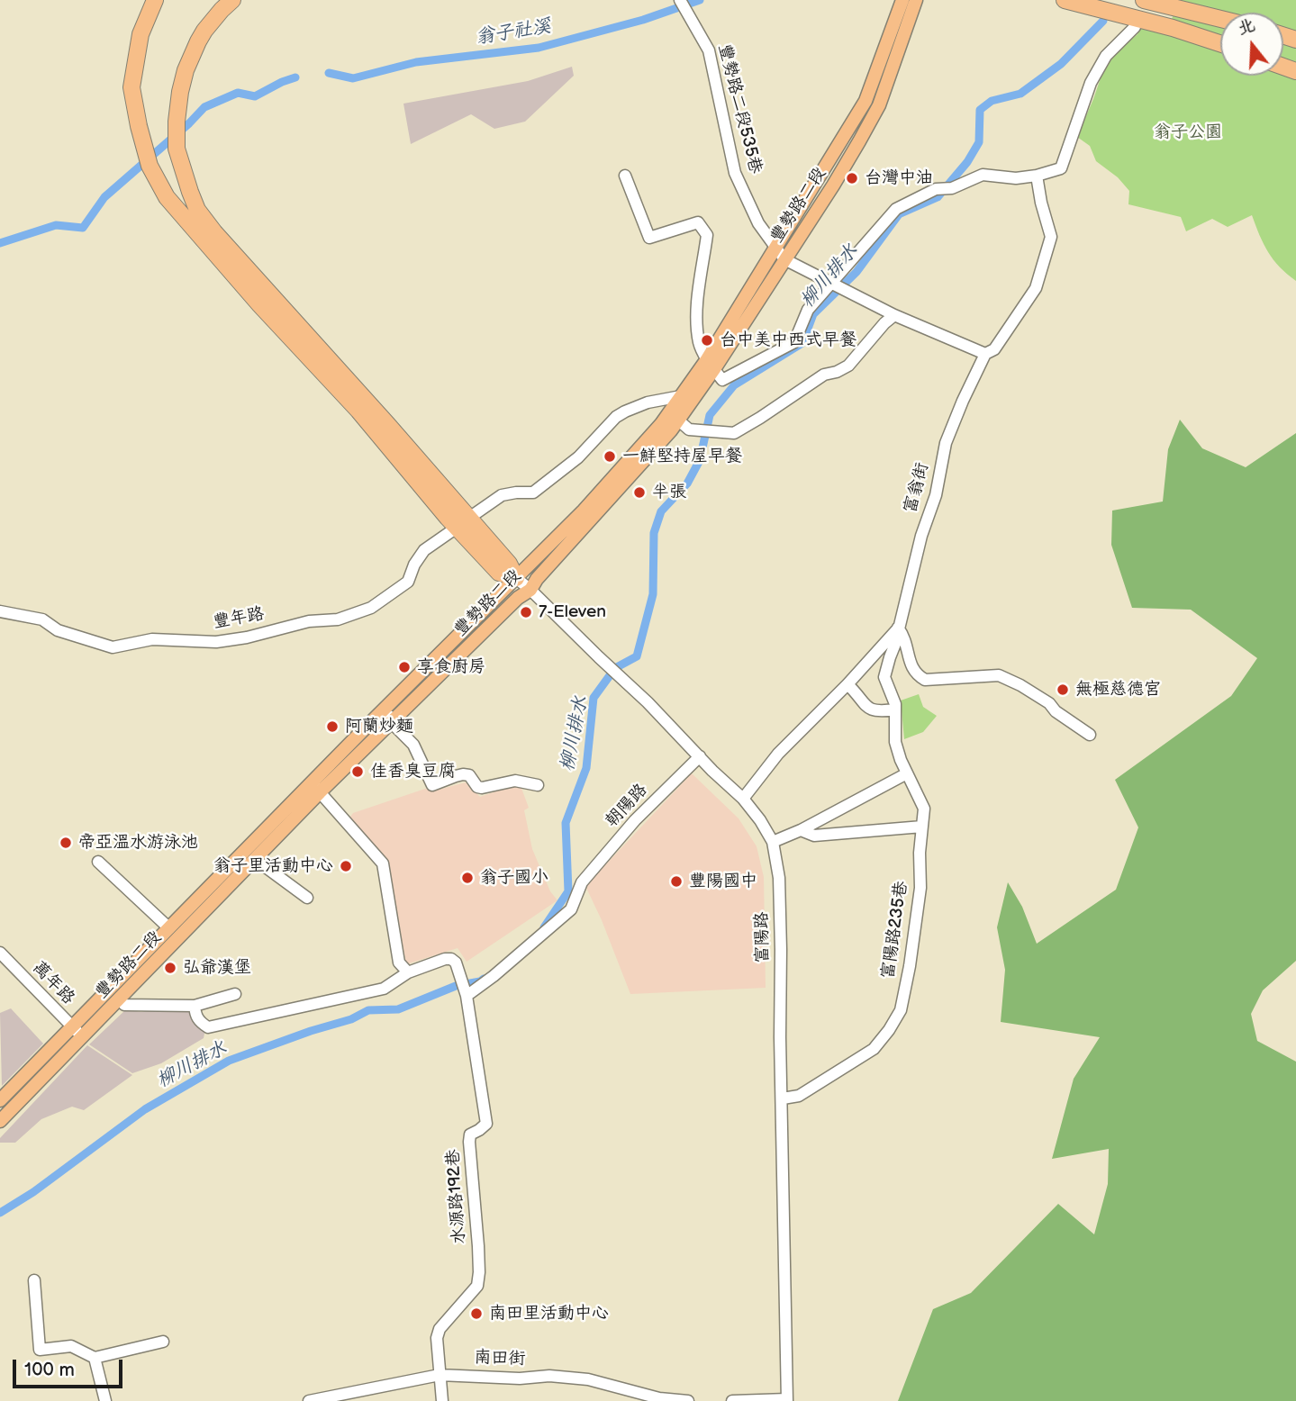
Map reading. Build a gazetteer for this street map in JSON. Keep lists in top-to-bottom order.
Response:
{
  "streets": {
    "main road": ["豐勢路二段"],
    "street": [
      "豐勢路二段535巷",
      "富翁街",
      "豐年路",
      "朝陽路",
      "富陽路235巷",
      "富陽路",
      "萬年路",
      "水源路192巷",
      "南田街"
    ]
  },
  "crossings": [
    ["豐勢路二段535巷", "豐勢路二段"],
    ["豐勢路二段", "富陽路"],
    ["豐勢路二段", "萬年路"],
    ["富翁街", "富陽路235巷"],
    ["富翁街", "富陽路"],
    ["朝陽路", "富陽路"],
    ["朝陽路", "水源路192巷"],
    ["富陽路235巷", "富陽路"],
    ["水源路192巷", "南田街"]
  ],
  "water": ["翁子社溪", "柳川排水"],
  "parks": ["翁子公園"],
  "places": [
    "台灣中油",
    "台中美中西式早餐",
    "一鮮堅持屋早餐",
    "半張",
    "7-Eleven",
    "享食廚房",
    "無極慈德宮",
    "阿蘭炒麵",
    "佳香臭豆腐",
    "帝亞溫水游泳池",
    "翁子里活動中心",
    "翁子國小",
    "豐陽國中",
    "弘爺漢堡",
    "南田里活動中心"
  ],
  "scale_bar": "100 m",
  "north": "top"
}
